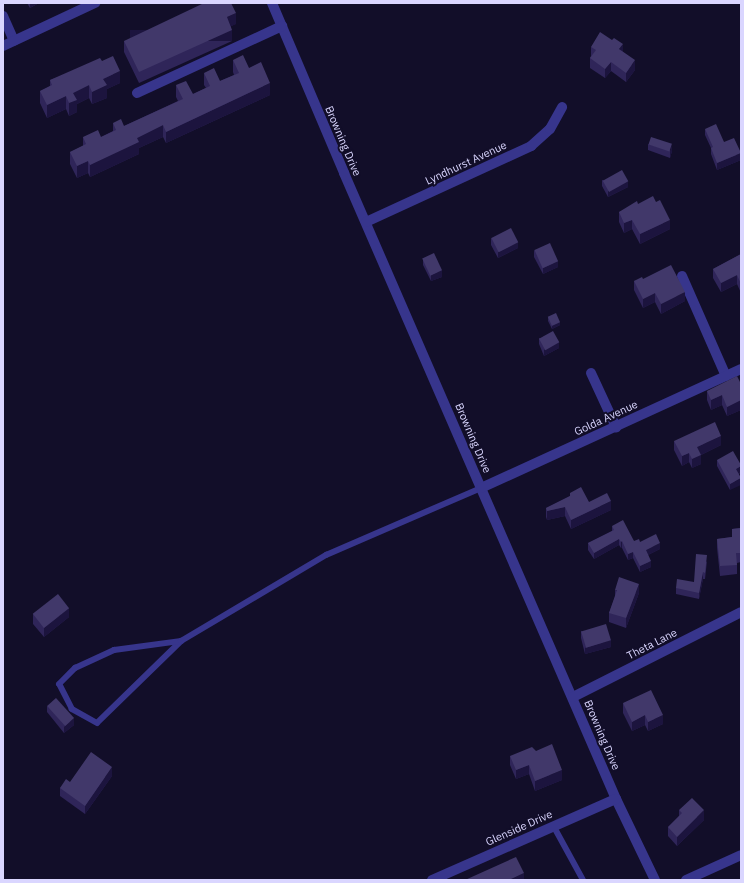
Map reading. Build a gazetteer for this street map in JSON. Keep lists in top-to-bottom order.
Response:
{
  "streets": {
    "street": [
      "Browning Drive",
      "Lyndhurst Avenue",
      "Golda Avenue",
      "Theta Lane",
      "Glenside Drive"
    ]
  },
  "crossings": [
    ["Browning Drive", "Lyndhurst Avenue"],
    ["Browning Drive", "Golda Avenue"],
    ["Browning Drive", "Theta Lane"],
    ["Browning Drive", "Glenside Drive"]
  ]
}
